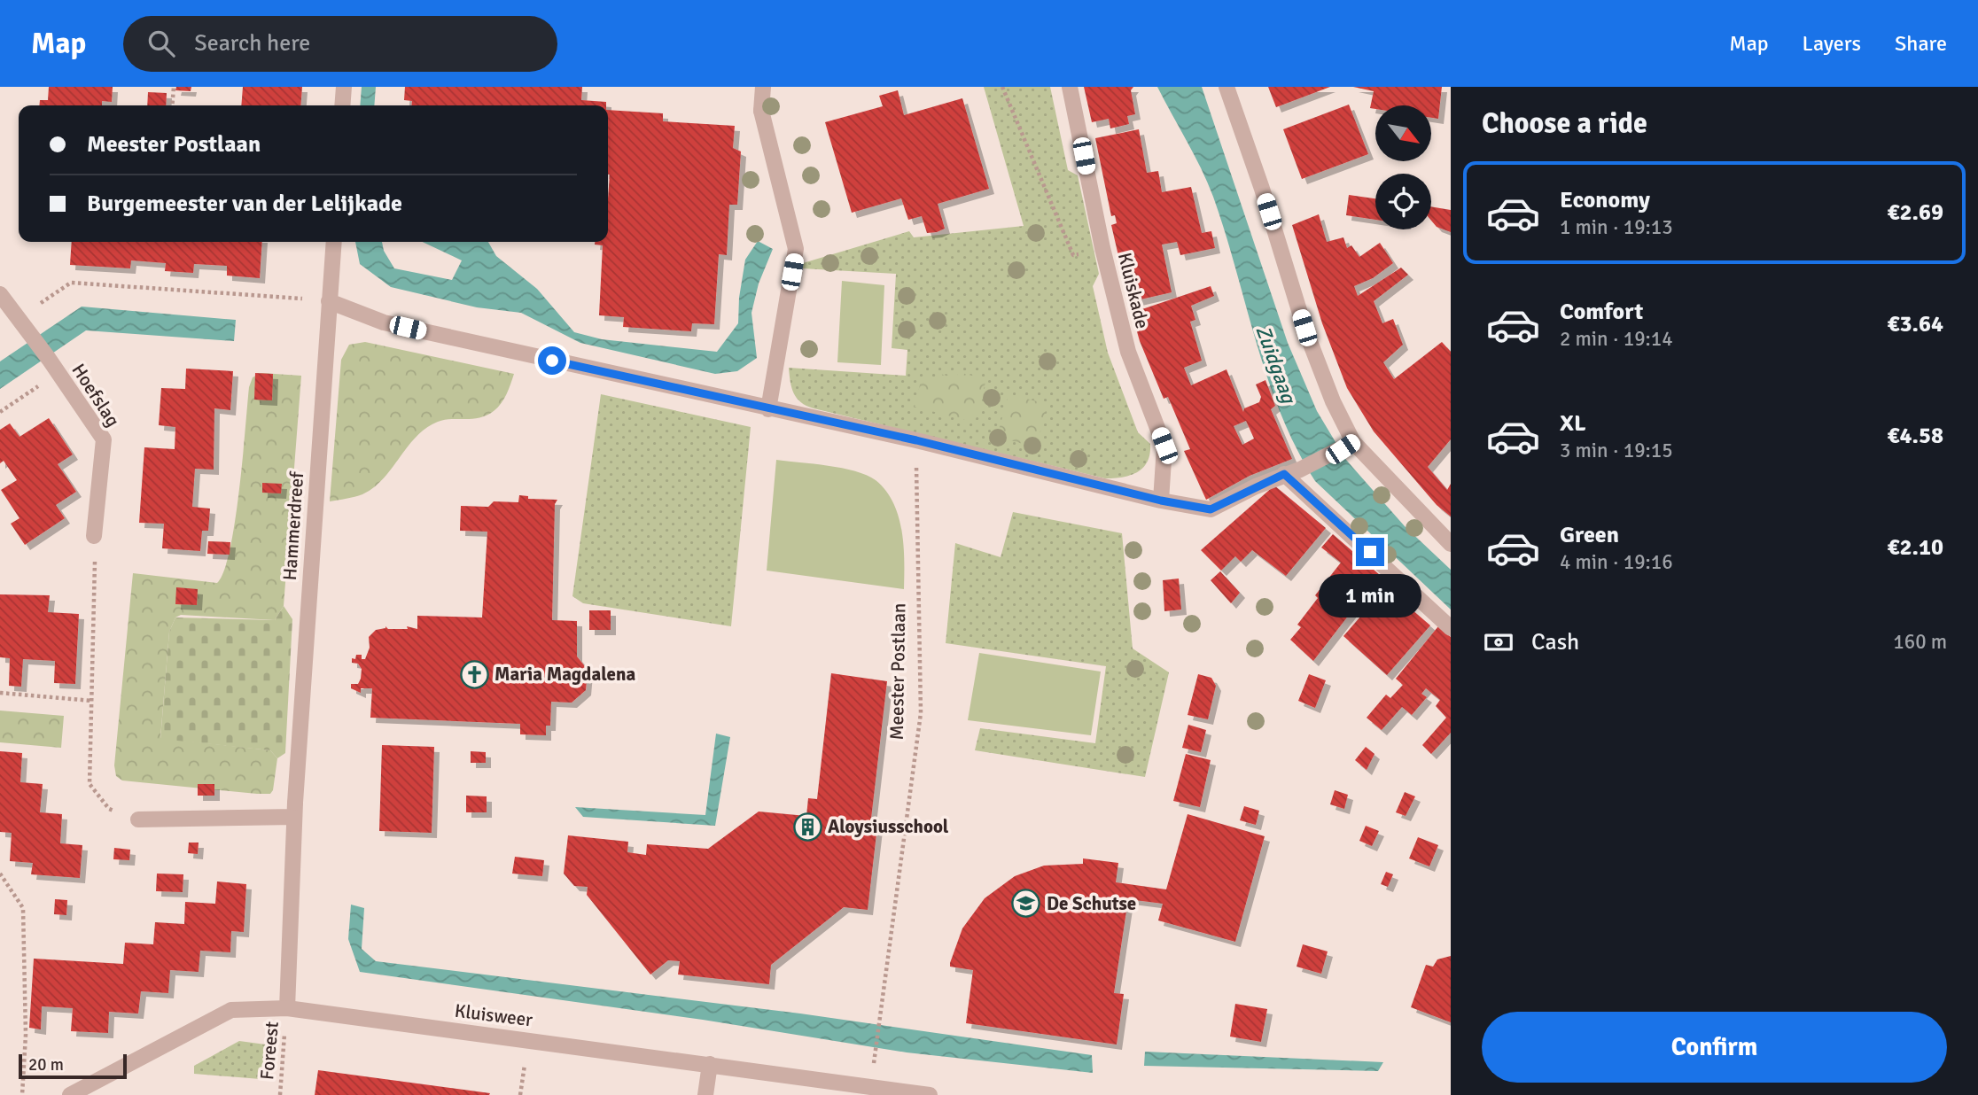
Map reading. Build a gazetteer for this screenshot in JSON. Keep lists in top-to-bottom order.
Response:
{
  "streets": {
    "street": [
      "Kluiskade",
      "Hoefslag",
      "Hammerdreef",
      "Kluisweer"
    ],
    "path": ["Meester Postlaan", "Foreest"]
  },
  "crossings": [
    ["Hammerdreef", "Kluisweer"],
    ["Hammerdreef", "Foreest"],
    ["Meester Postlaan", "Kluisweer"],
    ["Kluisweer", "Foreest"]
  ],
  "water": ["Zuidgaag"],
  "places": {
    "church": ["Maria Magdalena"],
    "building": ["Aloysiusschool"],
    "school or university": ["De Schutse"]
  },
  "scale_bar": "20 m",
  "north": "bottom right",
  "page": {
    "header": "Map",
    "search": "Search here",
    "nav": ["Map", "Layers", "Share"],
    "heading": "Choose a ride",
    "banner": ["Meester Postlaan", "Burgemeester van der Lelijkade"],
    "list": [
      {
        "name": "Economy",
        "note": "1 min · 19:13",
        "value": "€2.69"
      },
      {
        "name": "Comfort",
        "note": "2 min · 19:14",
        "value": "€3.64"
      },
      {
        "name": "XL",
        "note": "3 min · 19:15",
        "value": "€4.58"
      },
      {
        "name": "Green",
        "note": "4 min · 19:16",
        "value": "€2.10"
      }
    ],
    "bubble": "1 min",
    "pay": ["Cash", "160 m"],
    "buttons": "Confirm",
    "scale": "20 m"
  }
}
